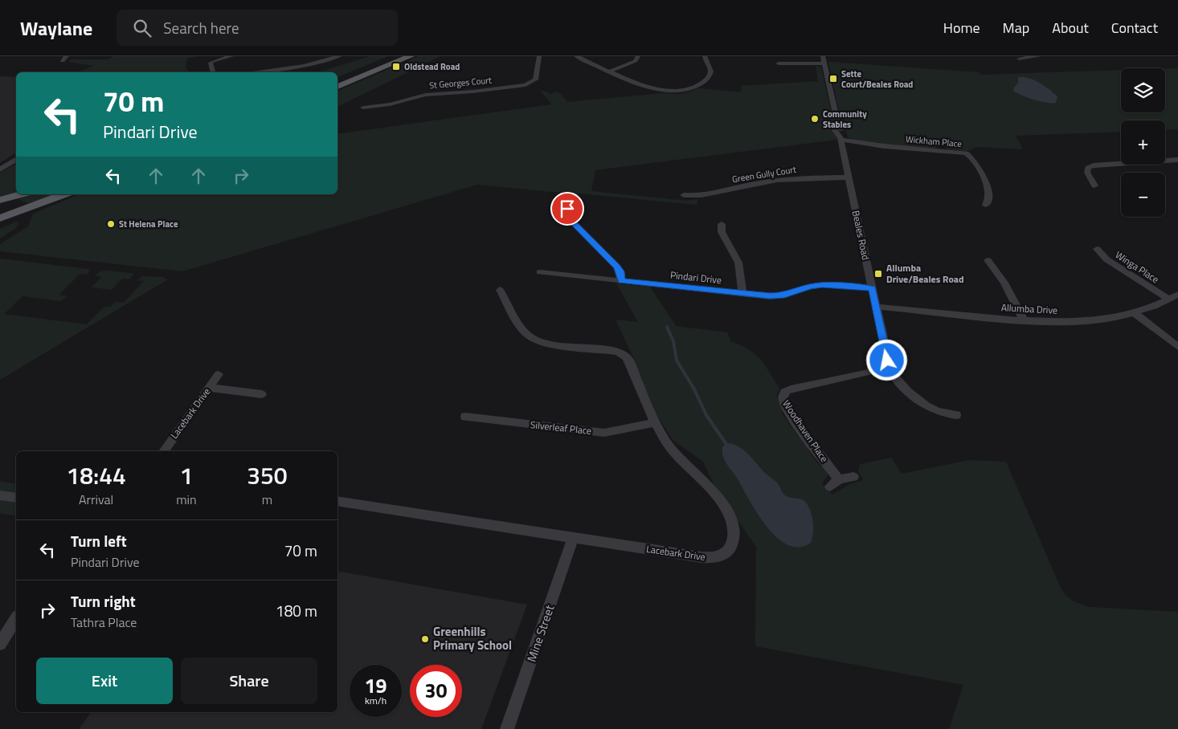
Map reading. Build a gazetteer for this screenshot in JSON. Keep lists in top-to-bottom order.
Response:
{
  "streets": {
    "street": [
      "St Georges Court",
      "Wickham Place",
      "Green Gully Court",
      "Beales Road",
      "Winga Place",
      "Pindari Drive",
      "Allumba Drive",
      "Lacebark Drive",
      "Silverleaf Place",
      "Woodhaven Place",
      "Mine Street"
    ]
  },
  "crossings": [
    ["Wickham Place", "Beales Road"],
    ["Green Gully Court", "Beales Road"],
    ["Beales Road", "Pindari Drive"],
    ["Beales Road", "Allumba Drive"],
    ["Beales Road", "Woodhaven Place"],
    ["Winga Place", "Allumba Drive"],
    ["Lacebark Drive", "Silverleaf Place"],
    ["Lacebark Drive", "Mine Street"]
  ],
  "places": {
    "transit": ["Oldstead Road", "Sette Court/Beales Road", "Allumba Drive/Beales Road"],
    "other": ["Community Stables", "St Helena Place", "Greenhills Primary School"]
  },
  "page": {
    "header": "Waylane",
    "search": "Search here",
    "nav": [
      "Home",
      "Map",
      "About",
      "Contact"
    ],
    "map_buttons": ["+", "−"],
    "turn": ["70 m", "Pindari Drive"],
    "eta": [
      "18:44",
      "Arrival",
      "1",
      "min",
      "350",
      "m"
    ],
    "list": [
      {
        "name": "Turn left",
        "note": "Pindari Drive",
        "value": "70 m"
      },
      {
        "name": "Turn right",
        "note": "Tathra Place",
        "value": "180 m"
      }
    ],
    "buttons": ["Exit", "Share"],
    "speed": "19 km/h",
    "limit": "30"
  }
}
